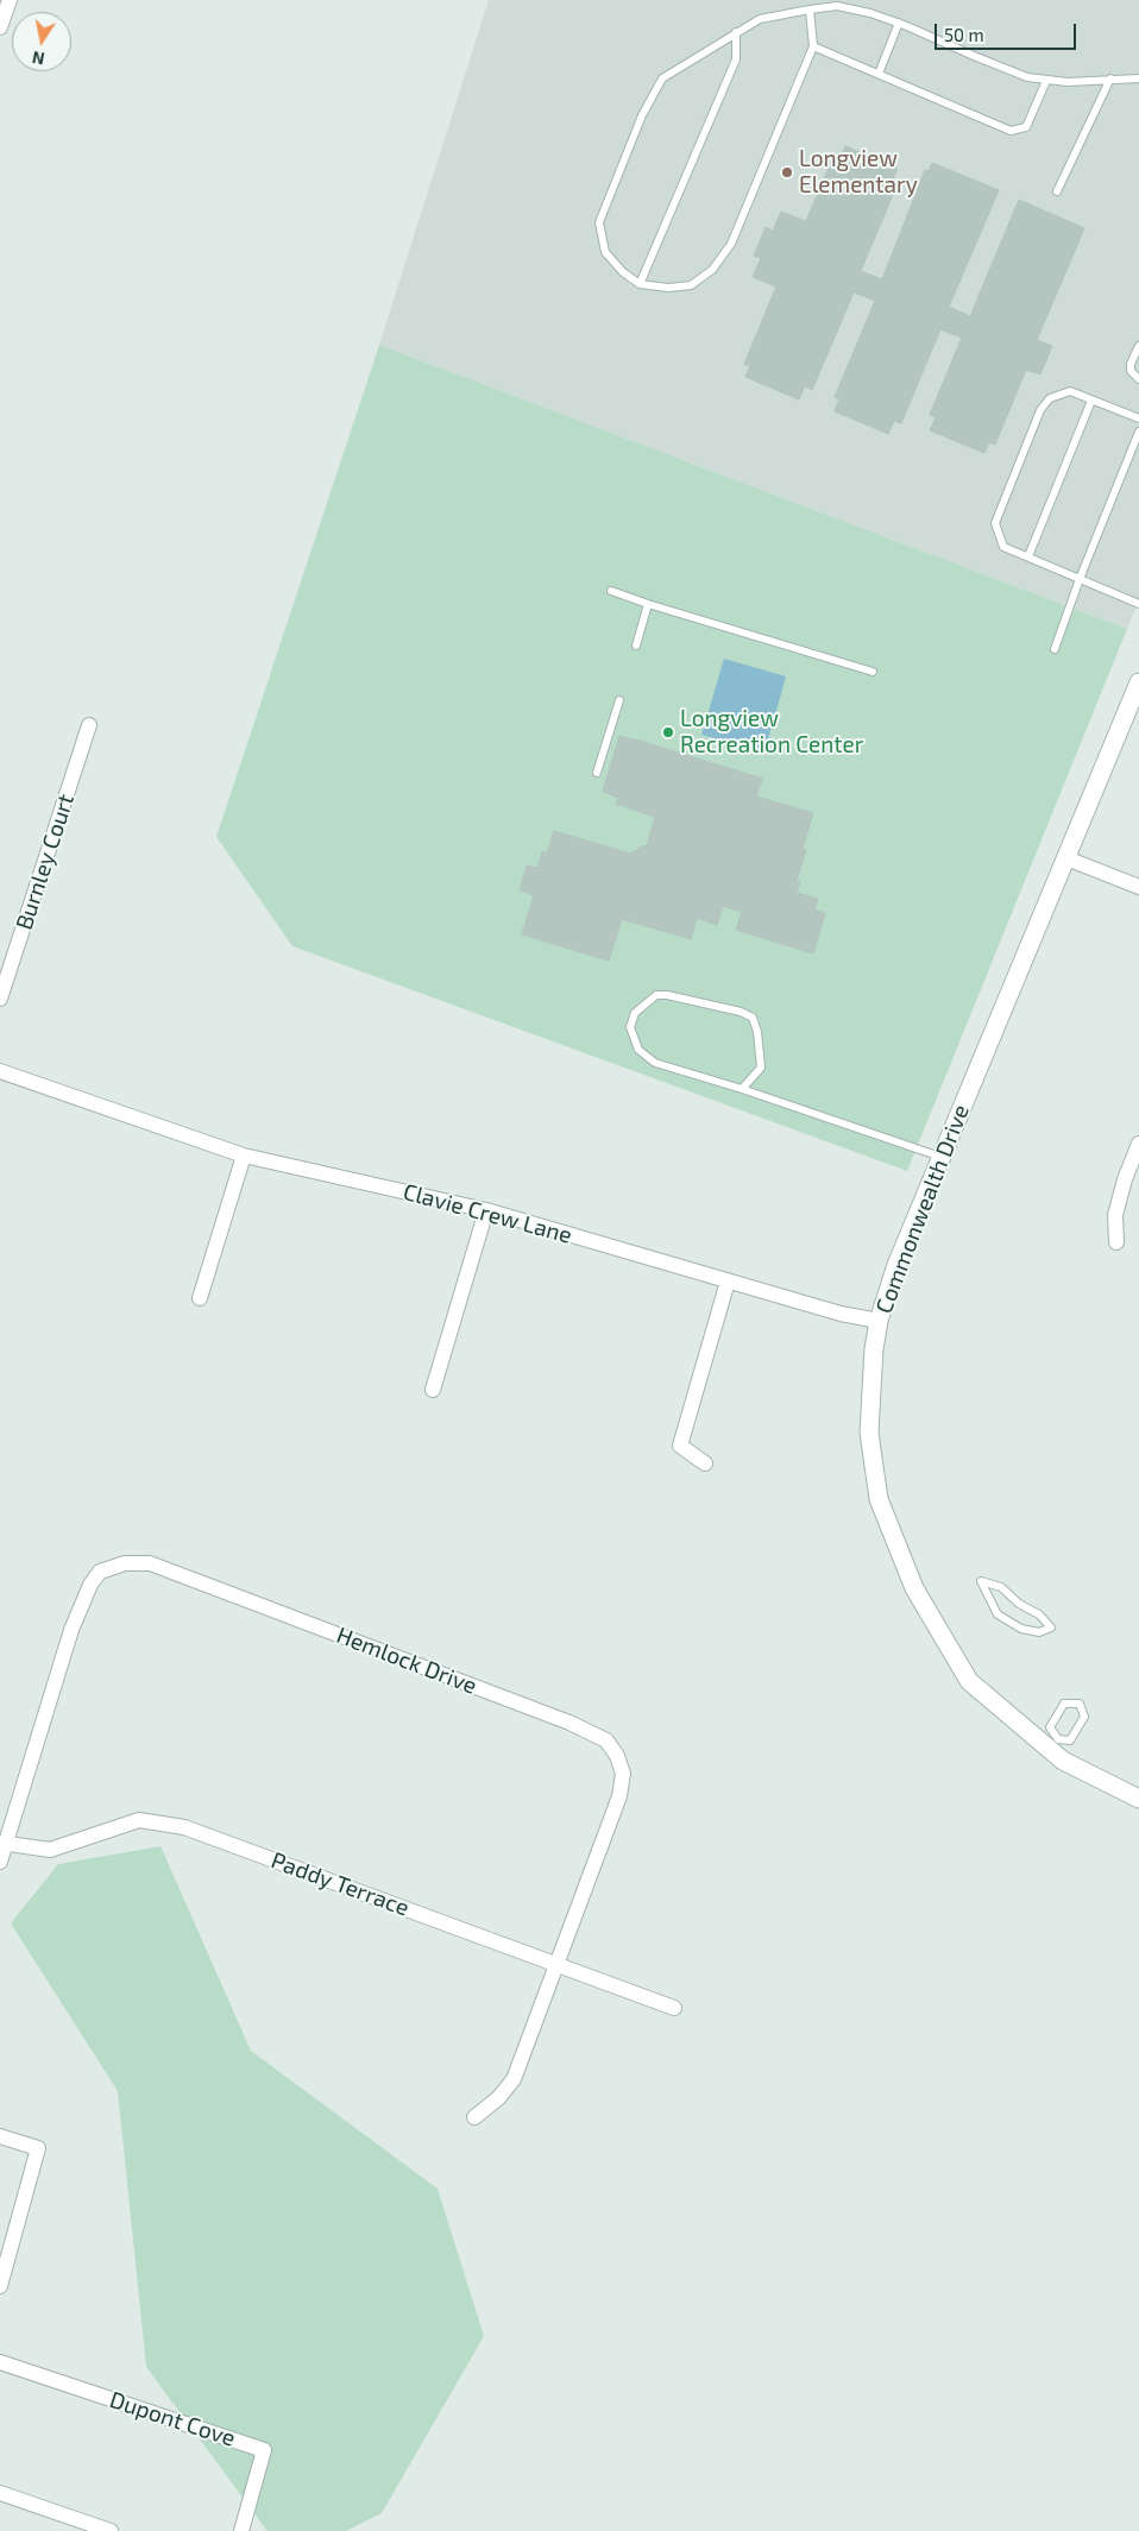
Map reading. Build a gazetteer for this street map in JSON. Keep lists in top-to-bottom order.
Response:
{
  "streets": {
    "street": [
      "Burnley Court",
      "Commonwealth Drive",
      "Clavie Crew Lane",
      "Hemlock Drive",
      "Paddy Terrace",
      "Dupont Cove"
    ]
  },
  "crossings": [
    ["Commonwealth Drive", "Clavie Crew Lane"],
    ["Hemlock Drive", "Paddy Terrace"]
  ],
  "places": ["Longview Elementary", "Longview Recreation Center"],
  "scale_bar": "50 m",
  "north": "bottom"
}
